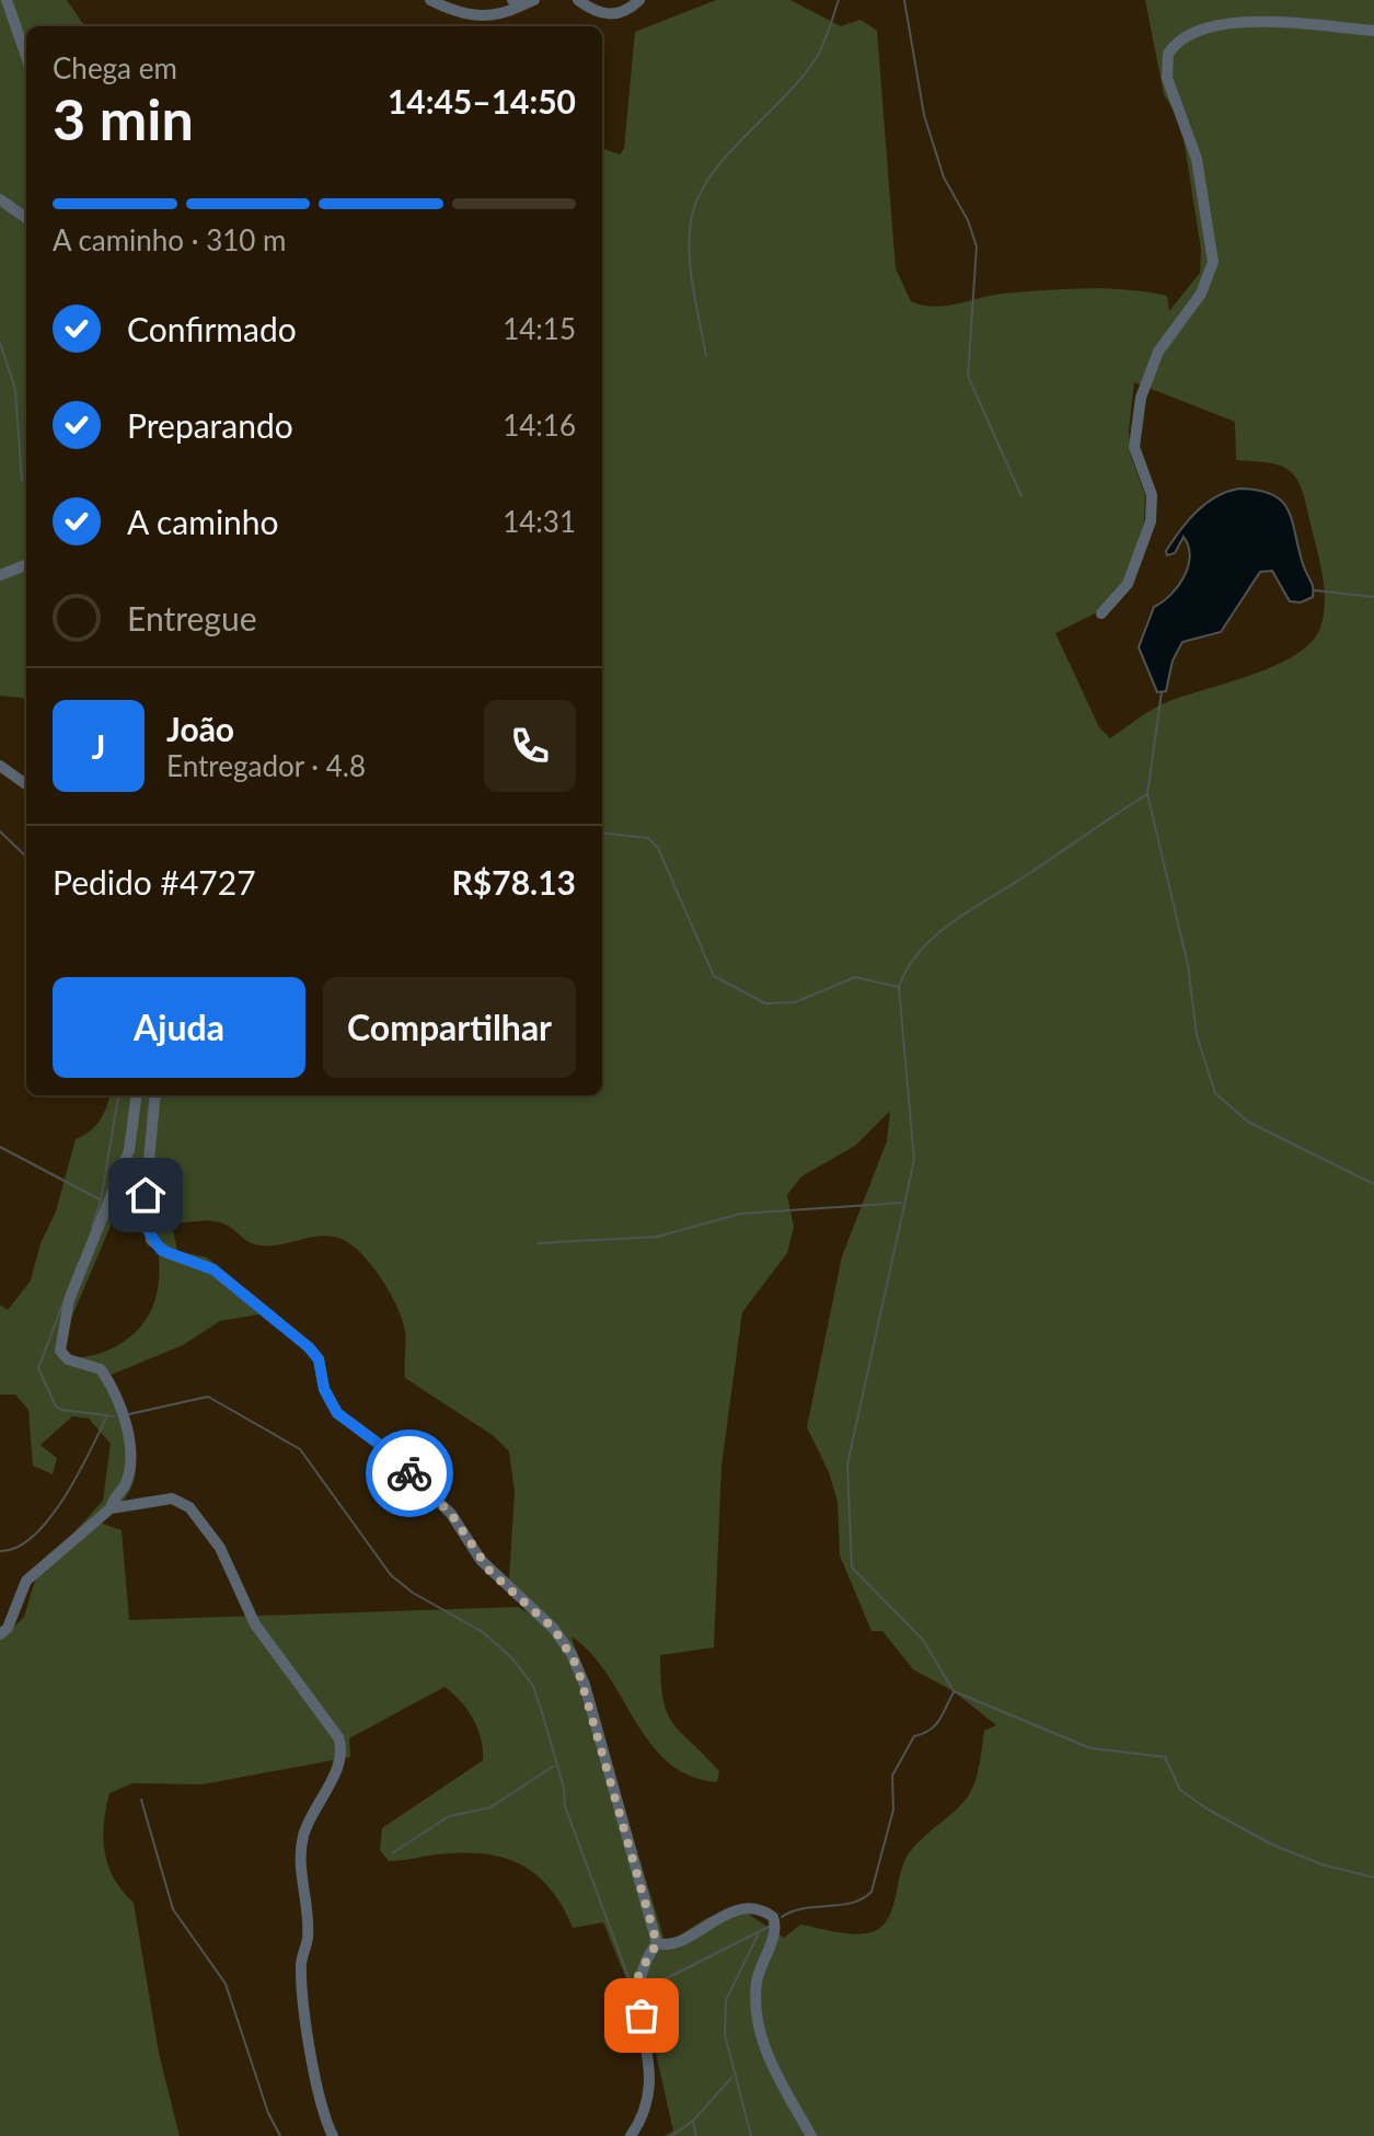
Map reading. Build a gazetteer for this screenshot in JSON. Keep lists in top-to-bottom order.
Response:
{
  "page": {
    "heading": ["3 min", "Chega em", "14:45–14:50"],
    "panel": [
      "João",
      "Entregador · 4.8",
      "Pedido #4727",
      "R$78.13"
    ],
    "bar": "A caminho · 310 m",
    "list": [
      ["Confirmado", "14:15"],
      ["Preparando", "14:16"],
      ["A caminho", "14:31"],
      "Entregue"
    ],
    "round": "J",
    "buttons": ["Ajuda", "Compartilhar"]
  }
}
